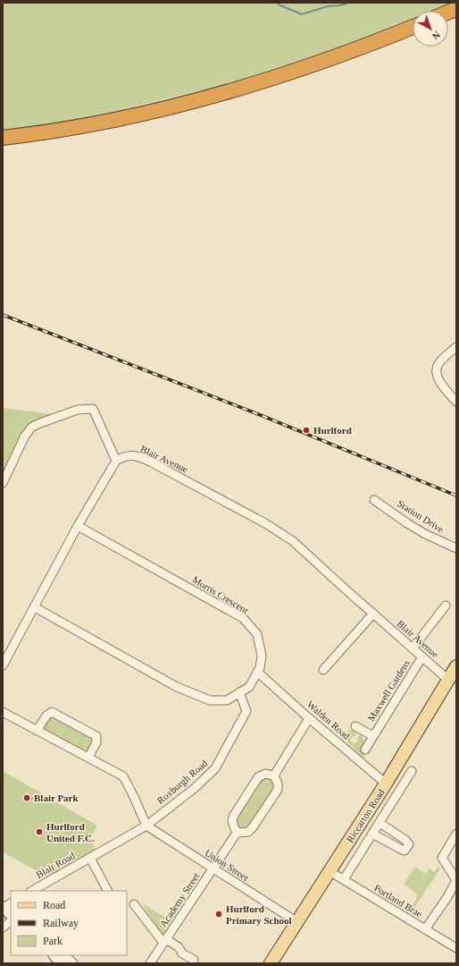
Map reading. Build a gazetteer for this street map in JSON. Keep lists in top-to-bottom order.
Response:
{
  "streets": {
    "main road": ["Riccarton Road"],
    "street": [
      "Blair Avenue",
      "Station Drive",
      "Morris Crescent",
      "Maxwell Gardens",
      "Walden Road",
      "Roxburgh Road",
      "Blair Road",
      "Union Street",
      "Academy Street",
      "Portland Brae"
    ]
  },
  "crossings": [
    ["Blair Avenue", "Maxwell Gardens"],
    ["Blair Avenue", "Riccarton Road"],
    ["Morris Crescent", "Walden Road"],
    ["Morris Crescent", "Roxburgh Road"],
    ["Walden Road", "Riccarton Road"],
    ["Roxburgh Road", "Blair Road"],
    ["Roxburgh Road", "Union Street"],
    ["Riccarton Road", "Union Street"],
    ["Riccarton Road", "Portland Brae"],
    ["Blair Road", "Union Street"],
    ["Union Street", "Academy Street"]
  ],
  "places": [
    "Hurlford",
    "Blair Park",
    "Hurlford United F.C.",
    "Hurlford Primary School"
  ],
  "legend": ["Road", "Railway", "Park"],
  "north": "bottom right"
}
